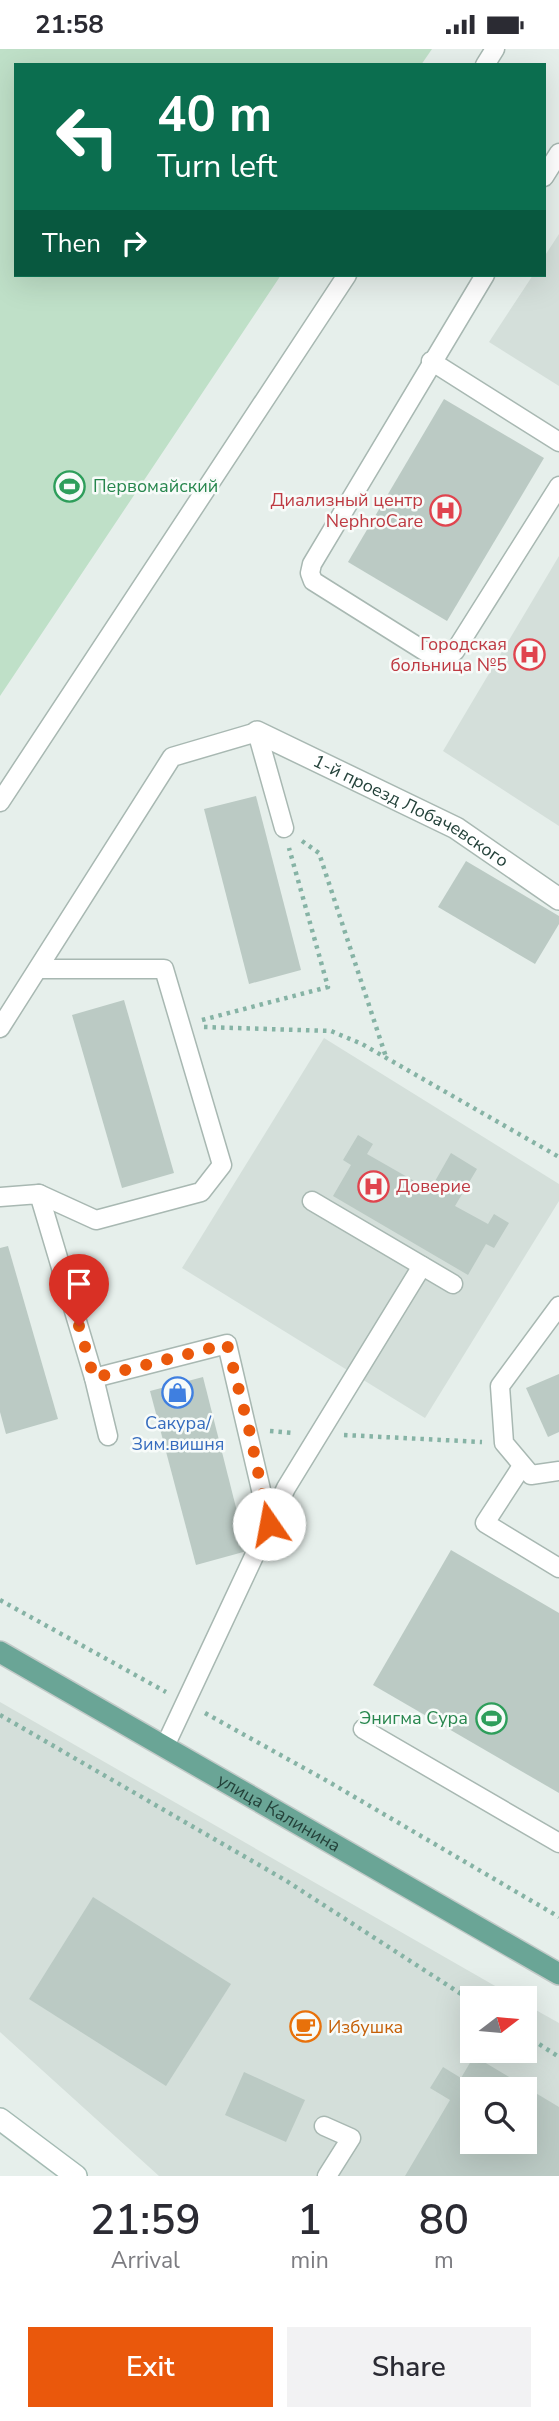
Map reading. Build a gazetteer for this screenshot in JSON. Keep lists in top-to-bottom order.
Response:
{
  "streets": {
    "main road": ["улица Калинина"],
    "street": ["1-й проезд Лобачевского"]
  },
  "places": {
    "sports": ["Первомайский", "Энигма Сура"],
    "hospital": ["Диализный центр NephroCare", "Городская больница №5", "Доверие"],
    "shop": ["Сакура/ Зим.вишня"],
    "cafe": ["Избушка"]
  },
  "north": "right",
  "page": {
    "status": "21:58",
    "turn": ["40 m", "Turn left"],
    "then": "Then",
    "eta": [
      "21:59",
      "Arrival",
      "1",
      "min",
      "80",
      "m"
    ],
    "buttons": ["Exit", "Share"]
  }
}
